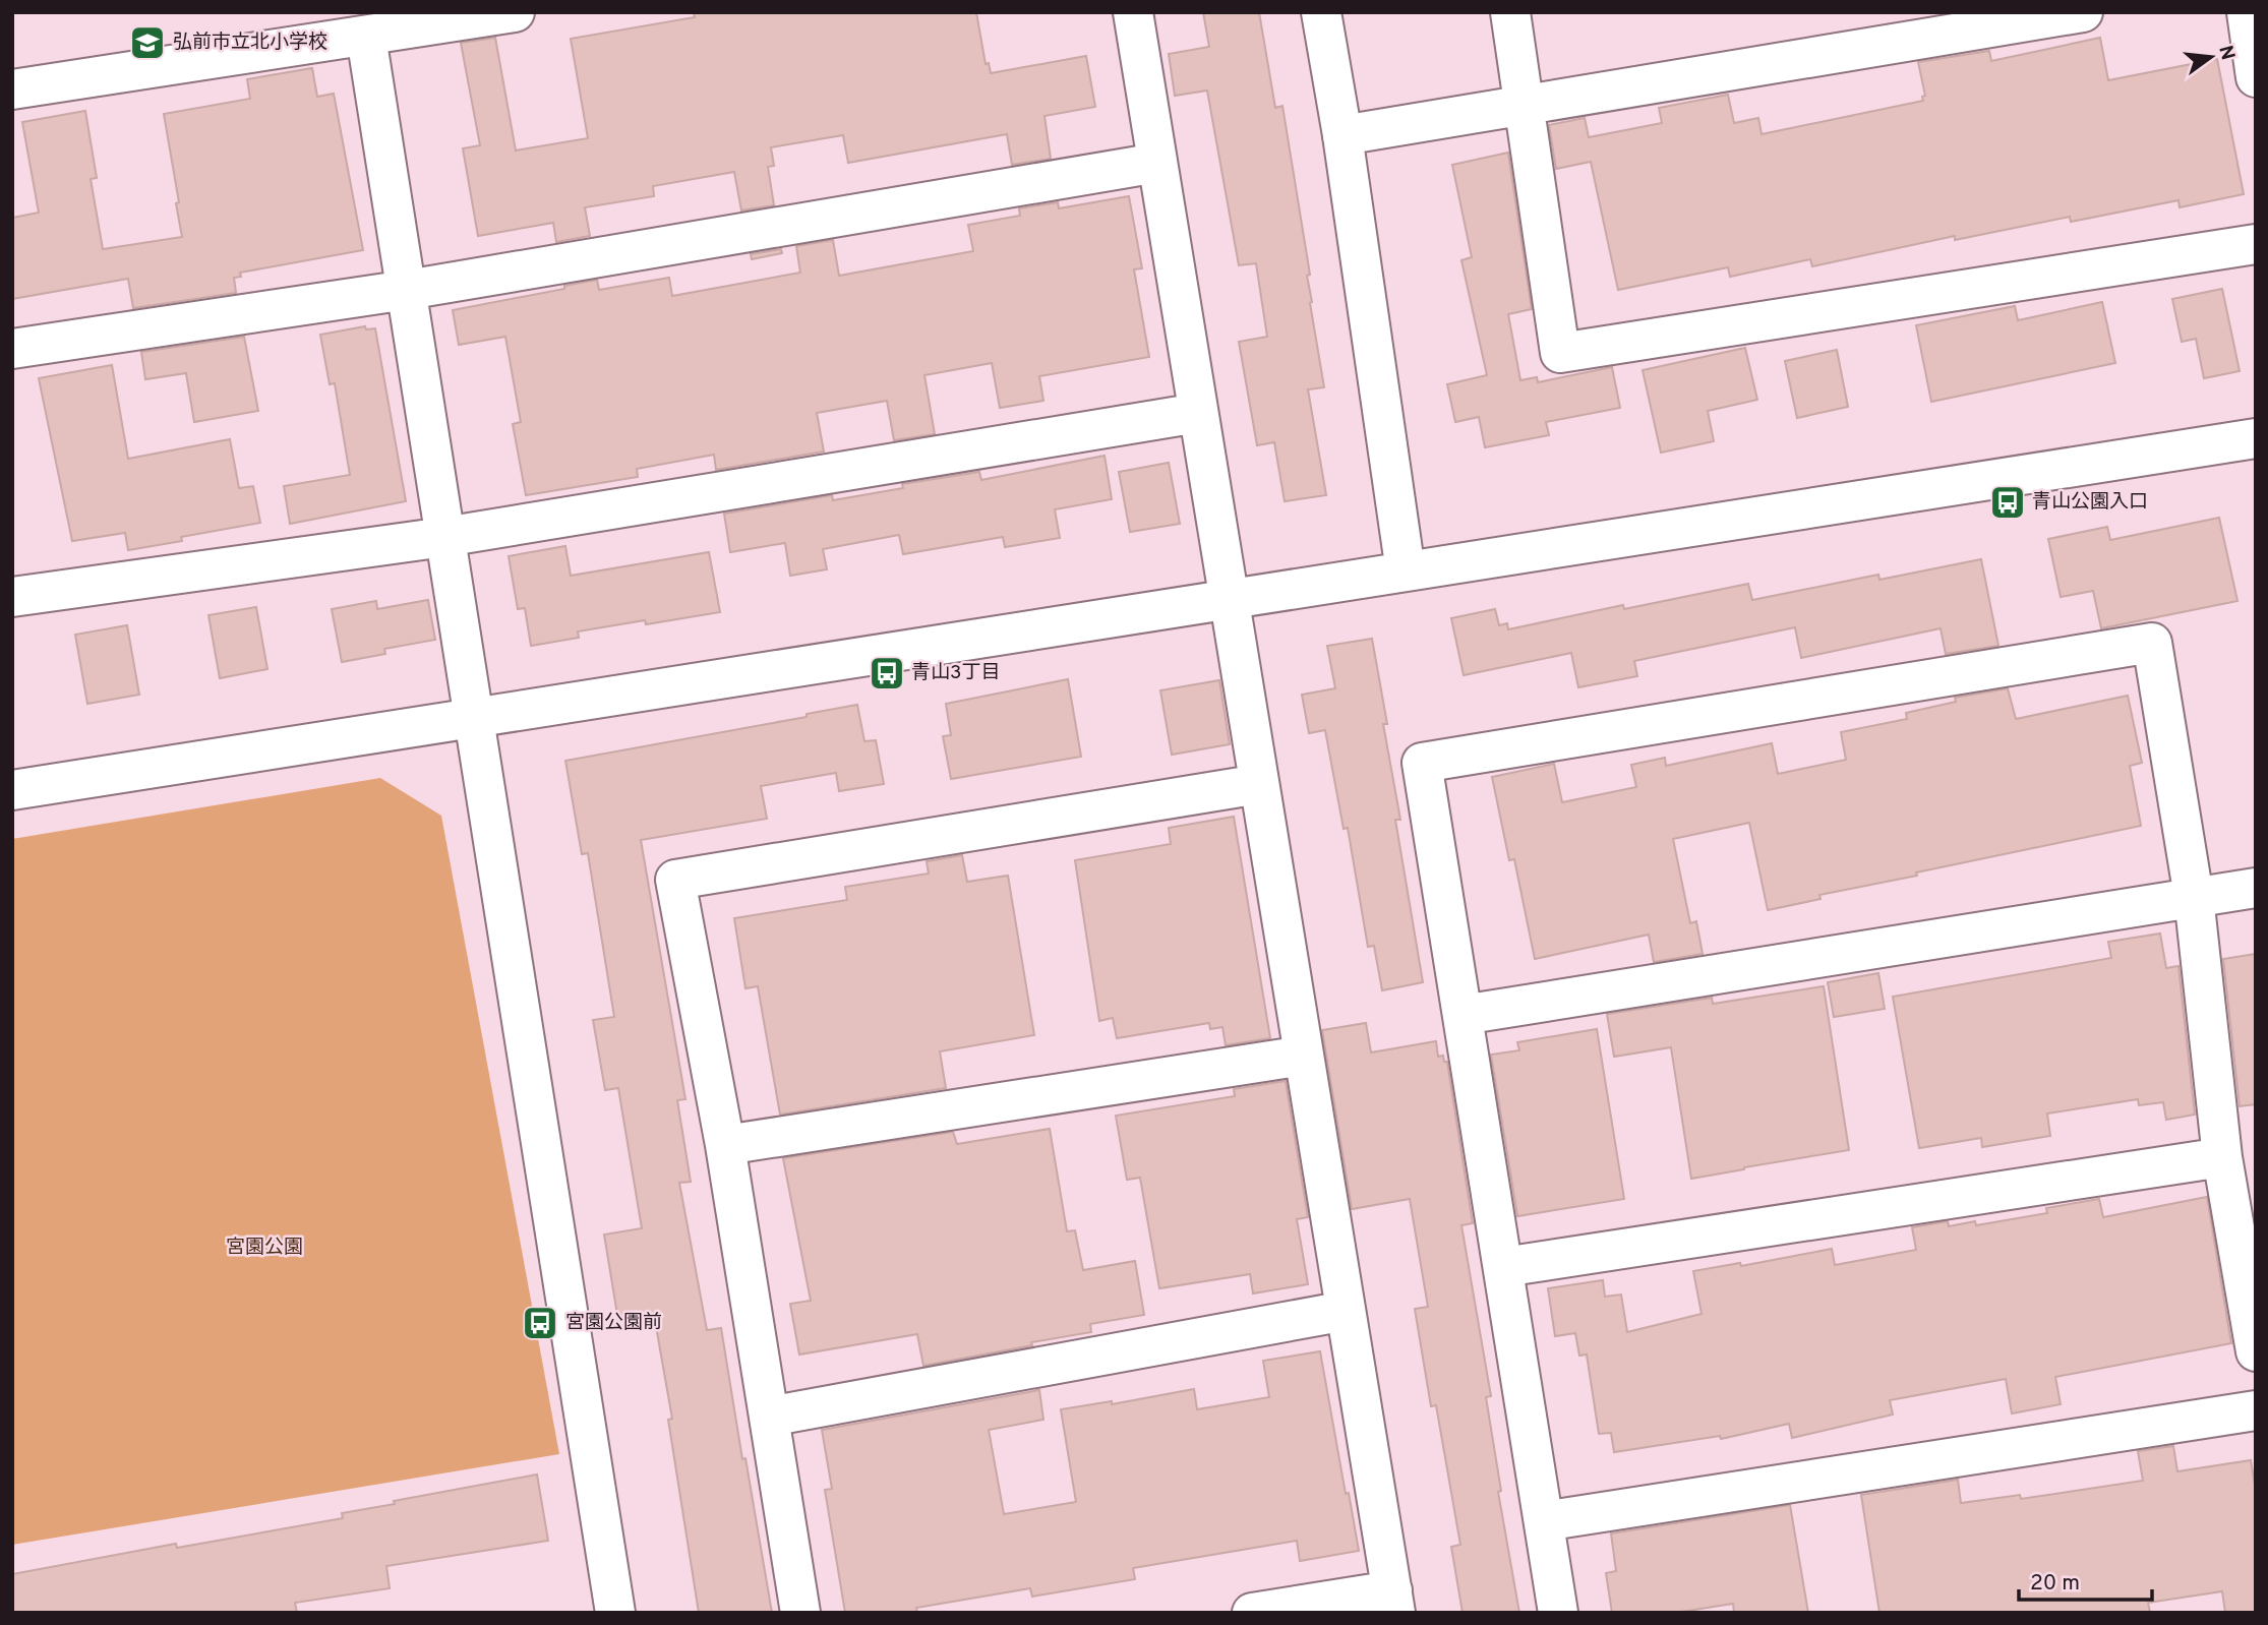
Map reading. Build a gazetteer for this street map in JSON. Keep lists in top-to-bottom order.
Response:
{
  "parks": ["宮園公園"],
  "places": {
    "school or university": ["弘前市立北小学校"],
    "bus stop": ["青山公園入口", "青山3丁目", "宮園公園前"]
  },
  "scale_bar": "20 m",
  "north": "right"
}
